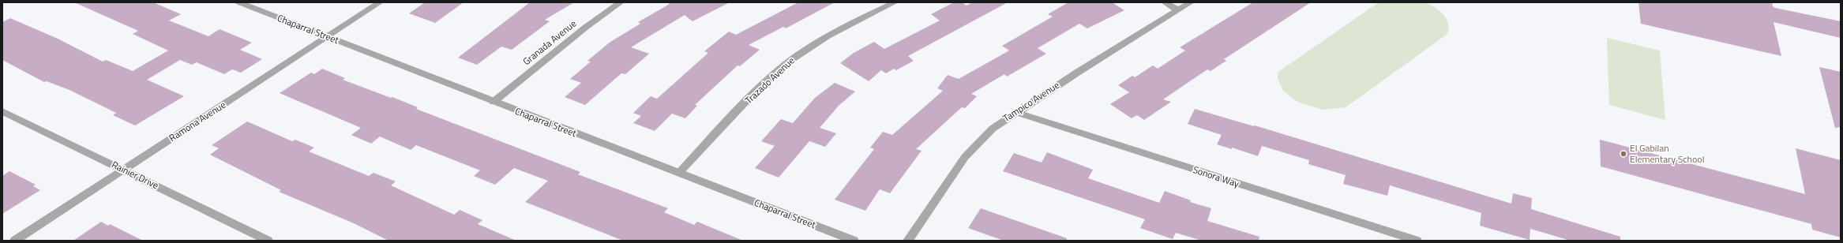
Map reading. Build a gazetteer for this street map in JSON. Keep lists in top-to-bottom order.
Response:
{
  "streets": {
    "street": [
      "Chaparral Street",
      "Granada Avenue",
      "Trazado Avenue",
      "Tampico Avenue",
      "Ramona Avenue",
      "Rainier Drive",
      "Sonora Way"
    ]
  },
  "crossings": [
    ["Chaparral Street", "Granada Avenue"],
    ["Chaparral Street", "Trazado Avenue"],
    ["Chaparral Street", "Ramona Avenue"],
    ["Tampico Avenue", "Sonora Way"],
    ["Ramona Avenue", "Rainier Drive"]
  ],
  "places": ["El Gabilan Elementary School"]
}
